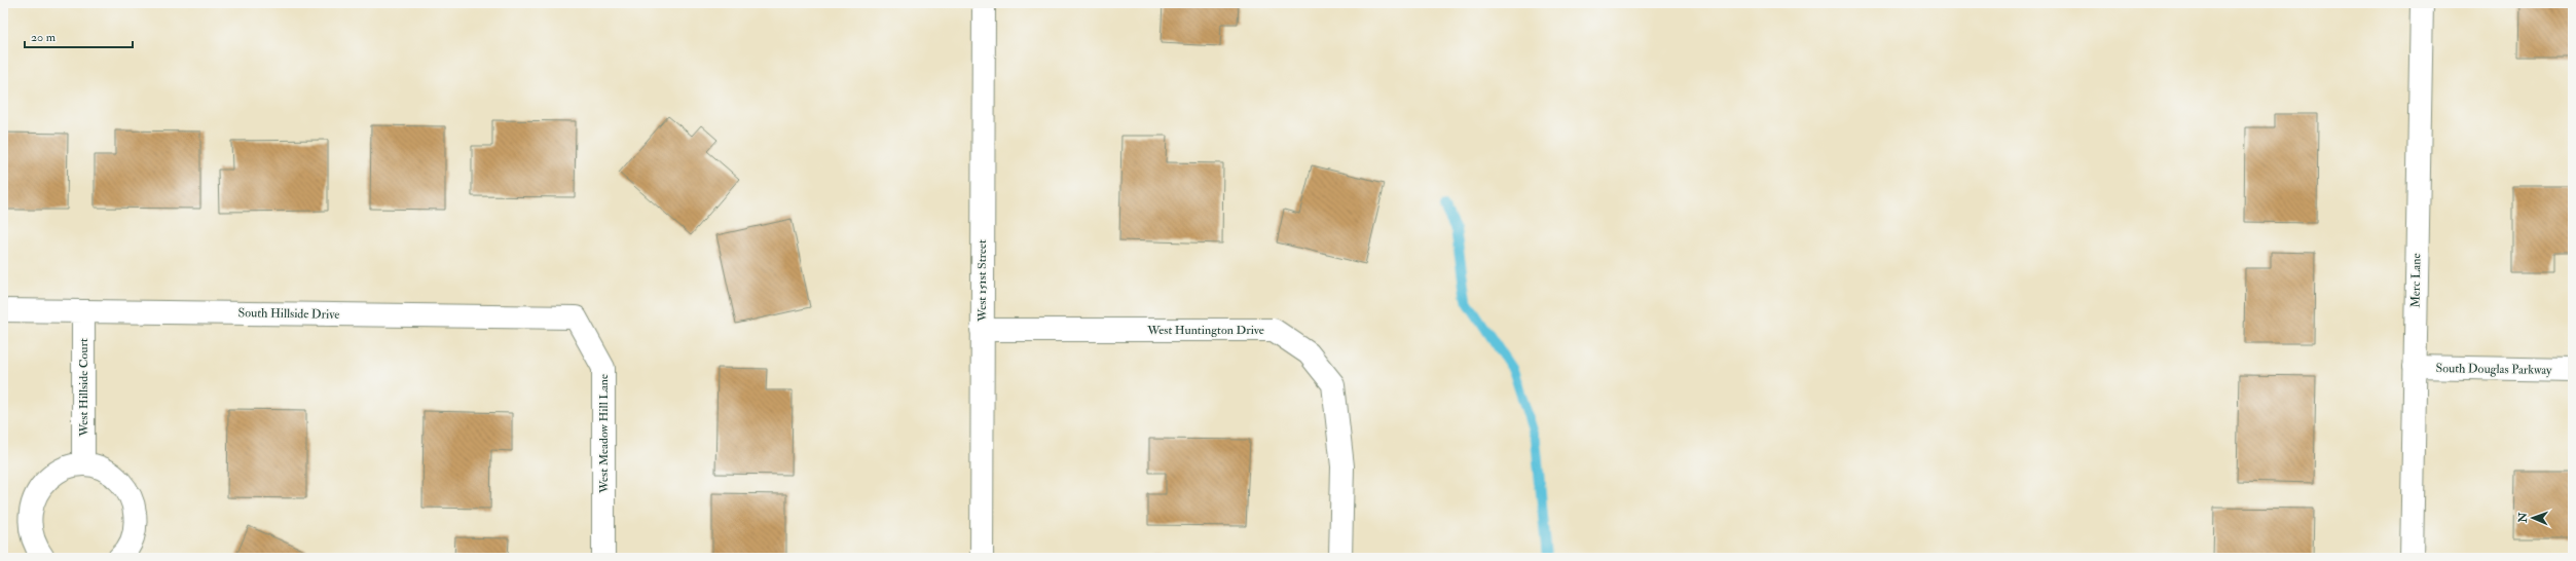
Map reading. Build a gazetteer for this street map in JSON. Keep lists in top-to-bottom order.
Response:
{
  "streets": {
    "street": [
      "West 151st Street",
      "Merc Lane",
      "South Hillside Drive",
      "West Huntington Drive",
      "South Douglas Parkway",
      "West Hillside Court",
      "West Meadow Hill Lane"
    ]
  },
  "crossings": [
    ["West 151st Street", "West Huntington Drive"],
    ["Merc Lane", "South Douglas Parkway"],
    ["South Hillside Drive", "West Hillside Court"],
    ["South Hillside Drive", "West Meadow Hill Lane"]
  ],
  "scale_bar": "20 m",
  "north": "left"
}
